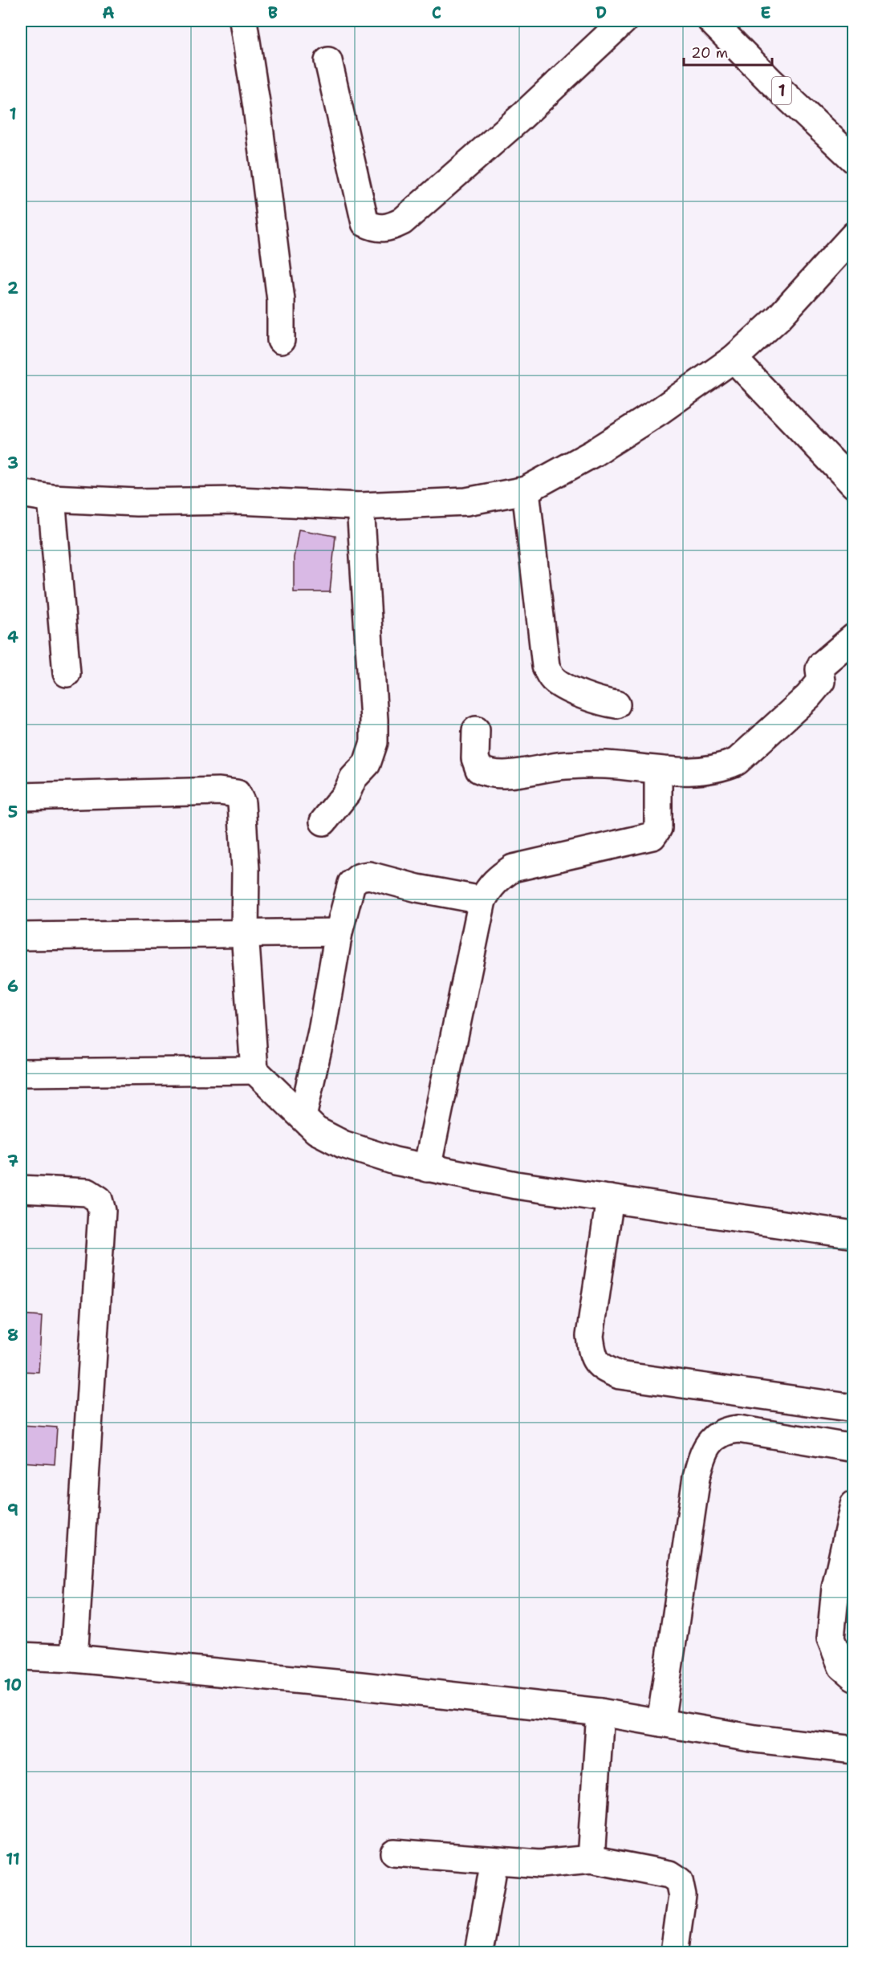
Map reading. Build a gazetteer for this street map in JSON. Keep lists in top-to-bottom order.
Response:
{
  "streets": {
    "main road": ["1"]
  },
  "scale_bar": "20 m",
  "grid": {
    "columns": [
      "A",
      "B",
      "C",
      "D",
      "E"
    ],
    "rows": [
      "1",
      "2",
      "3",
      "4",
      "5",
      "6",
      "7",
      "8",
      "9",
      "10",
      "11"
    ]
  }
}
